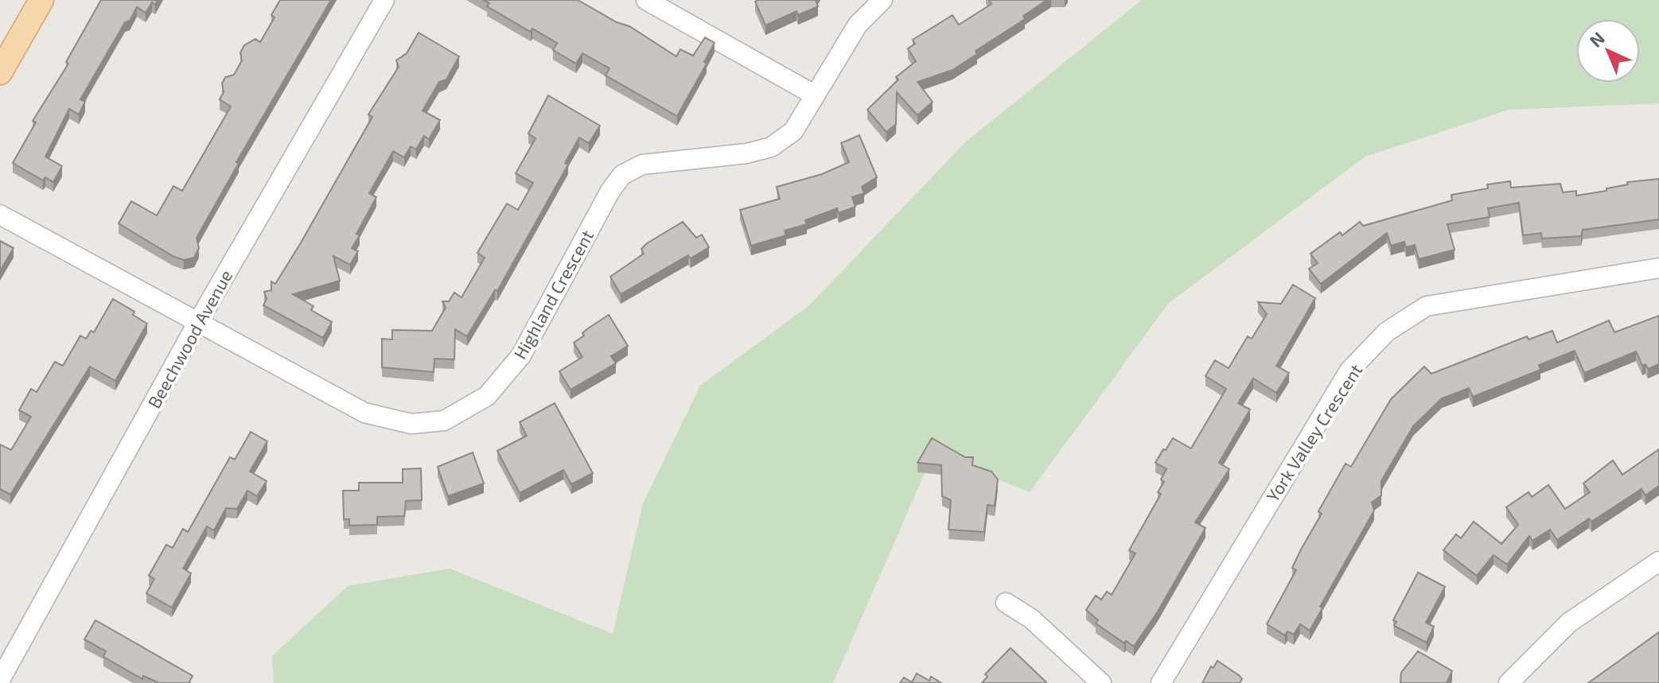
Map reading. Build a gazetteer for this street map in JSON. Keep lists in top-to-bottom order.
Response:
{
  "streets": {
    "street": ["Highland Crescent", "Beechwood Avenue", "York Valley Crescent"]
  },
  "crossings": [
    ["Highland Crescent", "Beechwood Avenue"]
  ],
  "north": "top left"
}
